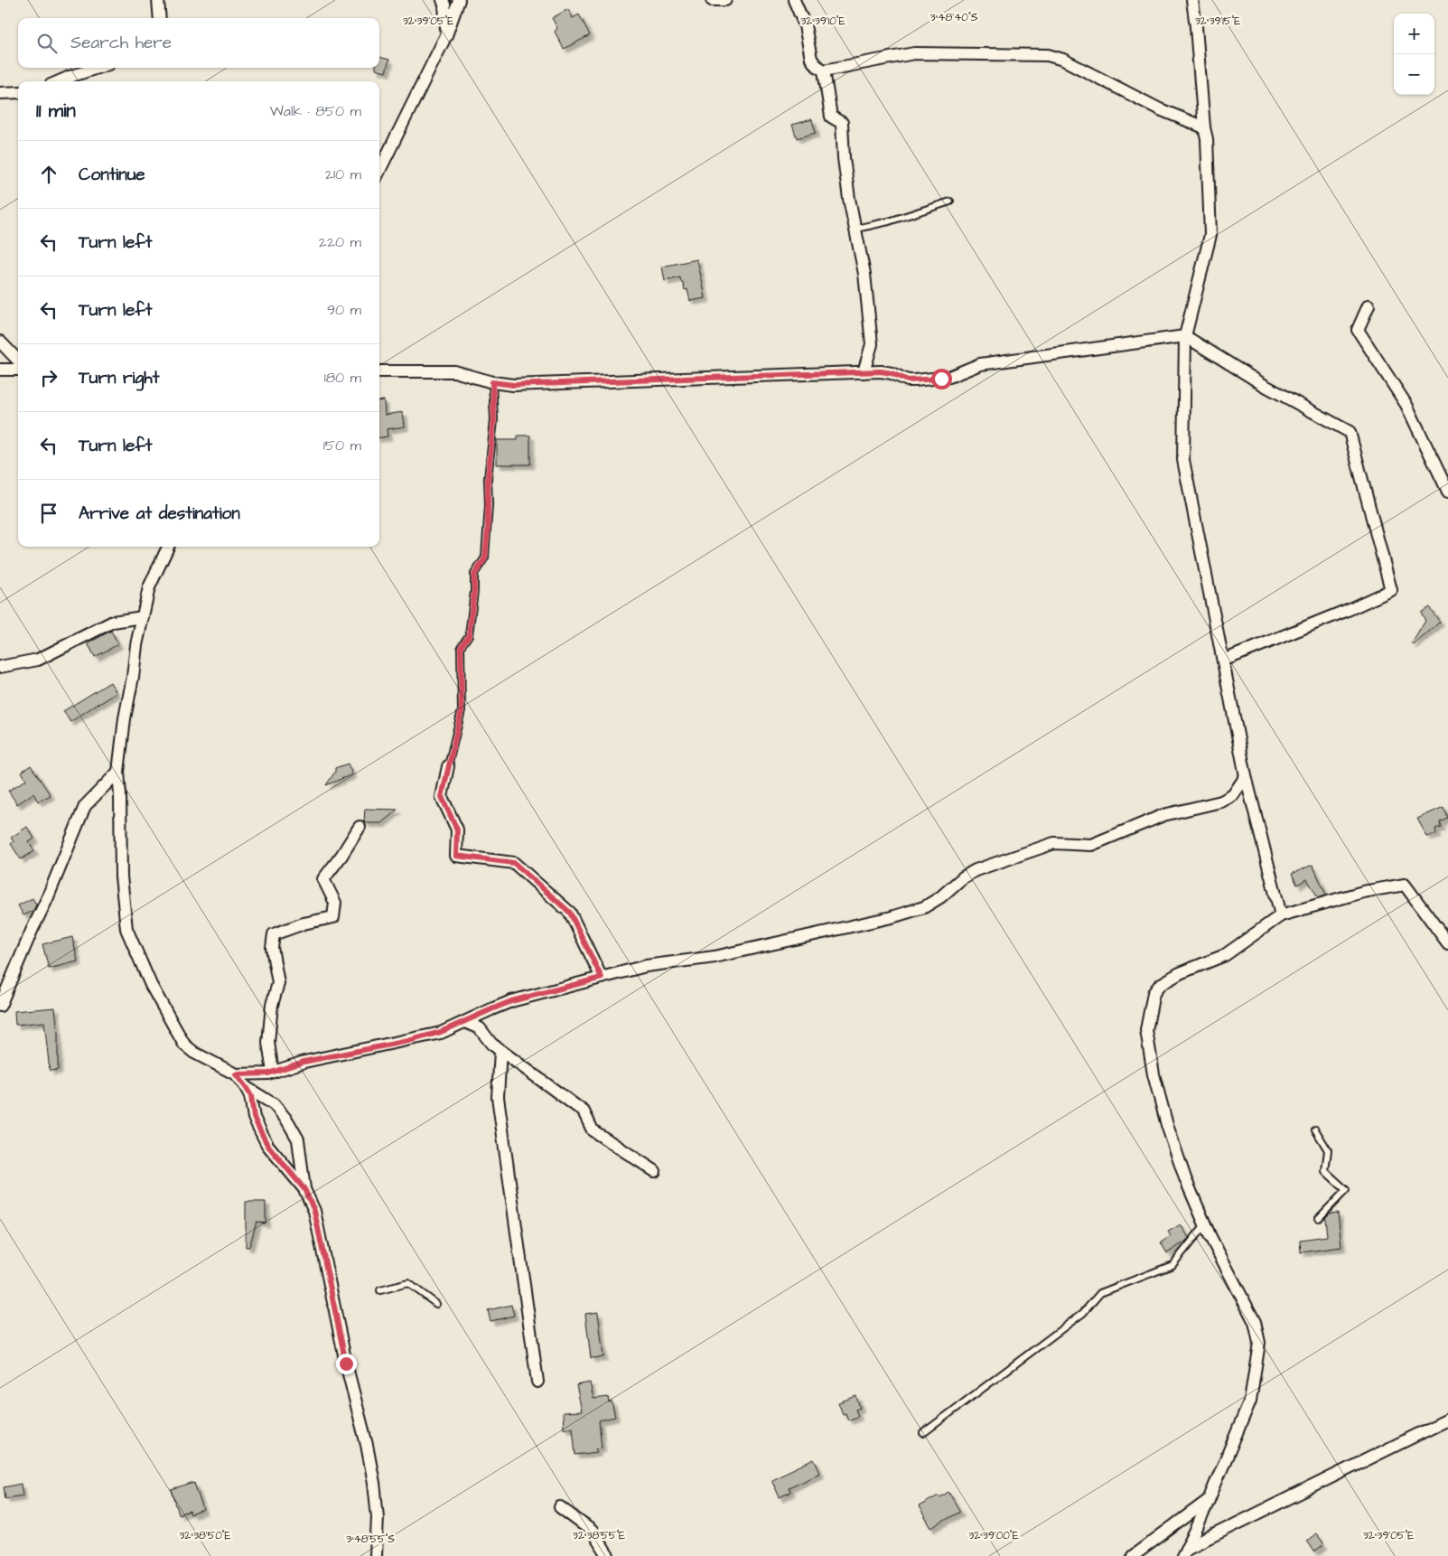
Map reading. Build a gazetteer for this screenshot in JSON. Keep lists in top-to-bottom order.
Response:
{
  "page": {
    "map_buttons": ["+", "−"],
    "search": "Search here",
    "heading": ["11 min", "Walk · 850 m"],
    "list": [
      ["Continue", "210 m"],
      ["Turn left", "220 m"],
      ["Turn left", "90 m"],
      ["Turn right", "180 m"],
      ["Turn left", "150 m"],
      "Arrive at destination"
    ]
  },
  "coordinates": [
    "3°48'40\"S",
    "32°39'05\"E",
    "32°39'10\"E",
    "32°39'15\"E",
    "32°38'50\"E",
    "32°38'55\"E",
    "32°39'00\"E",
    "3°48'55\"S"
  ]
}
